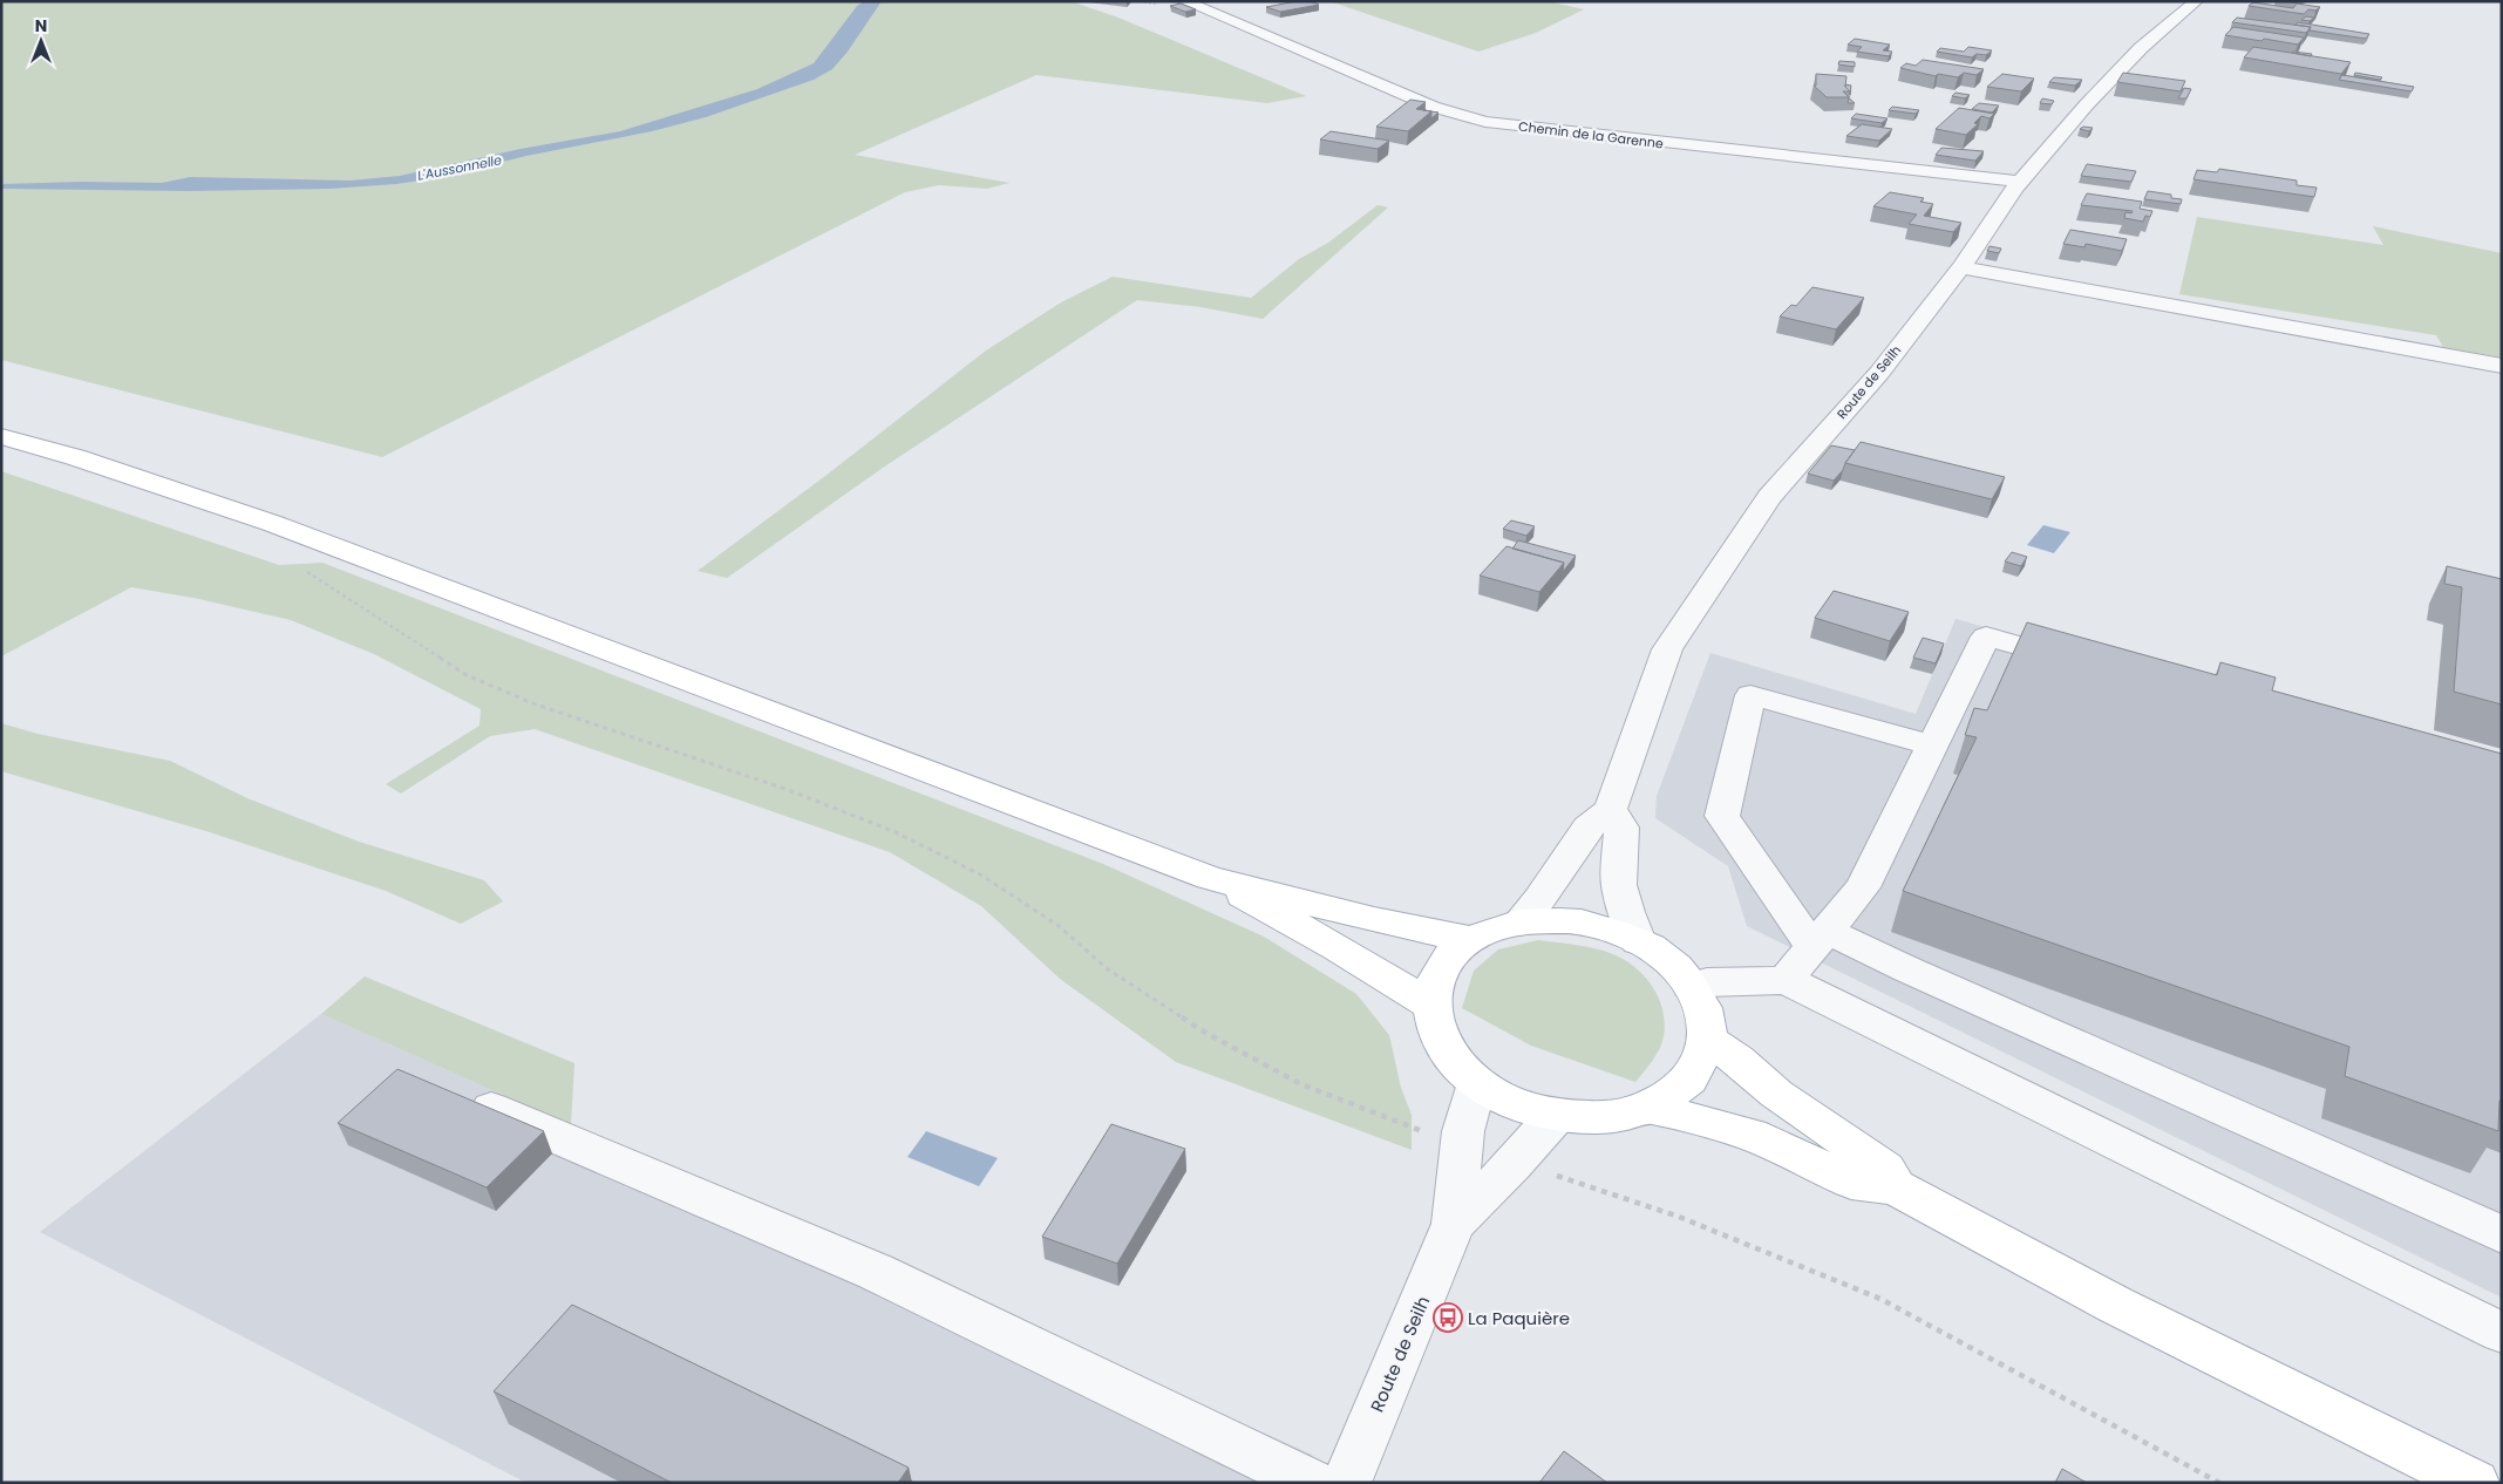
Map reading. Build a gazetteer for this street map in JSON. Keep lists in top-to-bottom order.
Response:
{
  "streets": {
    "street": ["Chemin de la Garenne", "Route de Seilh"]
  },
  "crossings": [
    ["Chemin de la Garenne", "Route de Seilh"]
  ],
  "water": ["L'Aussonnelle"],
  "places": {
    "bus stop": ["La Paquière"]
  },
  "north": "top"
}
